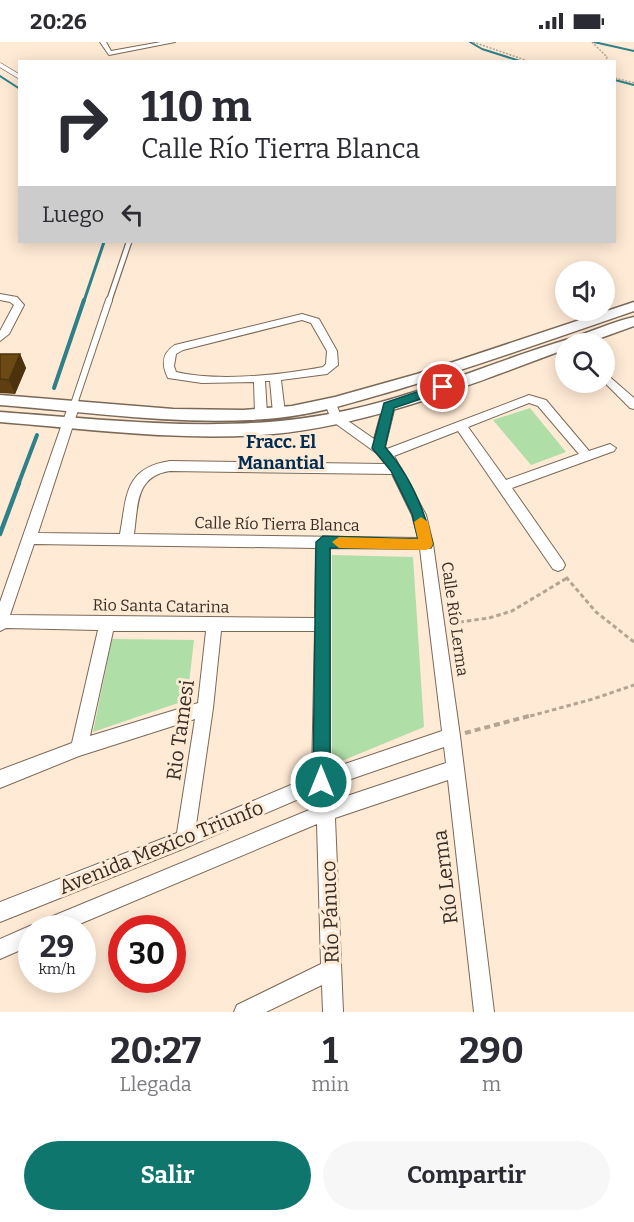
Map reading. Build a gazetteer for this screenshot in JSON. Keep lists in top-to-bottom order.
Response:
{
  "streets": {
    "street": [
      "Calle Río Tierra Blanca",
      "Rio Santa Catarina",
      "Calle Río Lerma",
      "Rio Tamesi",
      "Avenida Mexico Triunfo",
      "Río Lerma",
      "Río Pánuco"
    ]
  },
  "crossings": [
    ["Calle Río Tierra Blanca", "Calle Río Lerma"],
    ["Rio Santa Catarina", "Rio Tamesi"],
    ["Calle Río Lerma", "Avenida Mexico Triunfo"],
    ["Calle Río Lerma", "Río Lerma"],
    ["Rio Tamesi", "Avenida Mexico Triunfo"],
    ["Avenida Mexico Triunfo", "Río Lerma"],
    ["Avenida Mexico Triunfo", "Río Pánuco"]
  ],
  "districts": ["Fracc. El Manantial"],
  "page": {
    "status": "20:26",
    "turn": ["110 m", "Calle Río Tierra Blanca"],
    "then": "Luego",
    "speed": "29 km/h",
    "limit": "30",
    "eta": [
      "20:27",
      "Llegada",
      "1",
      "min",
      "290",
      "m"
    ],
    "buttons": ["Salir", "Compartir"]
  }
}
